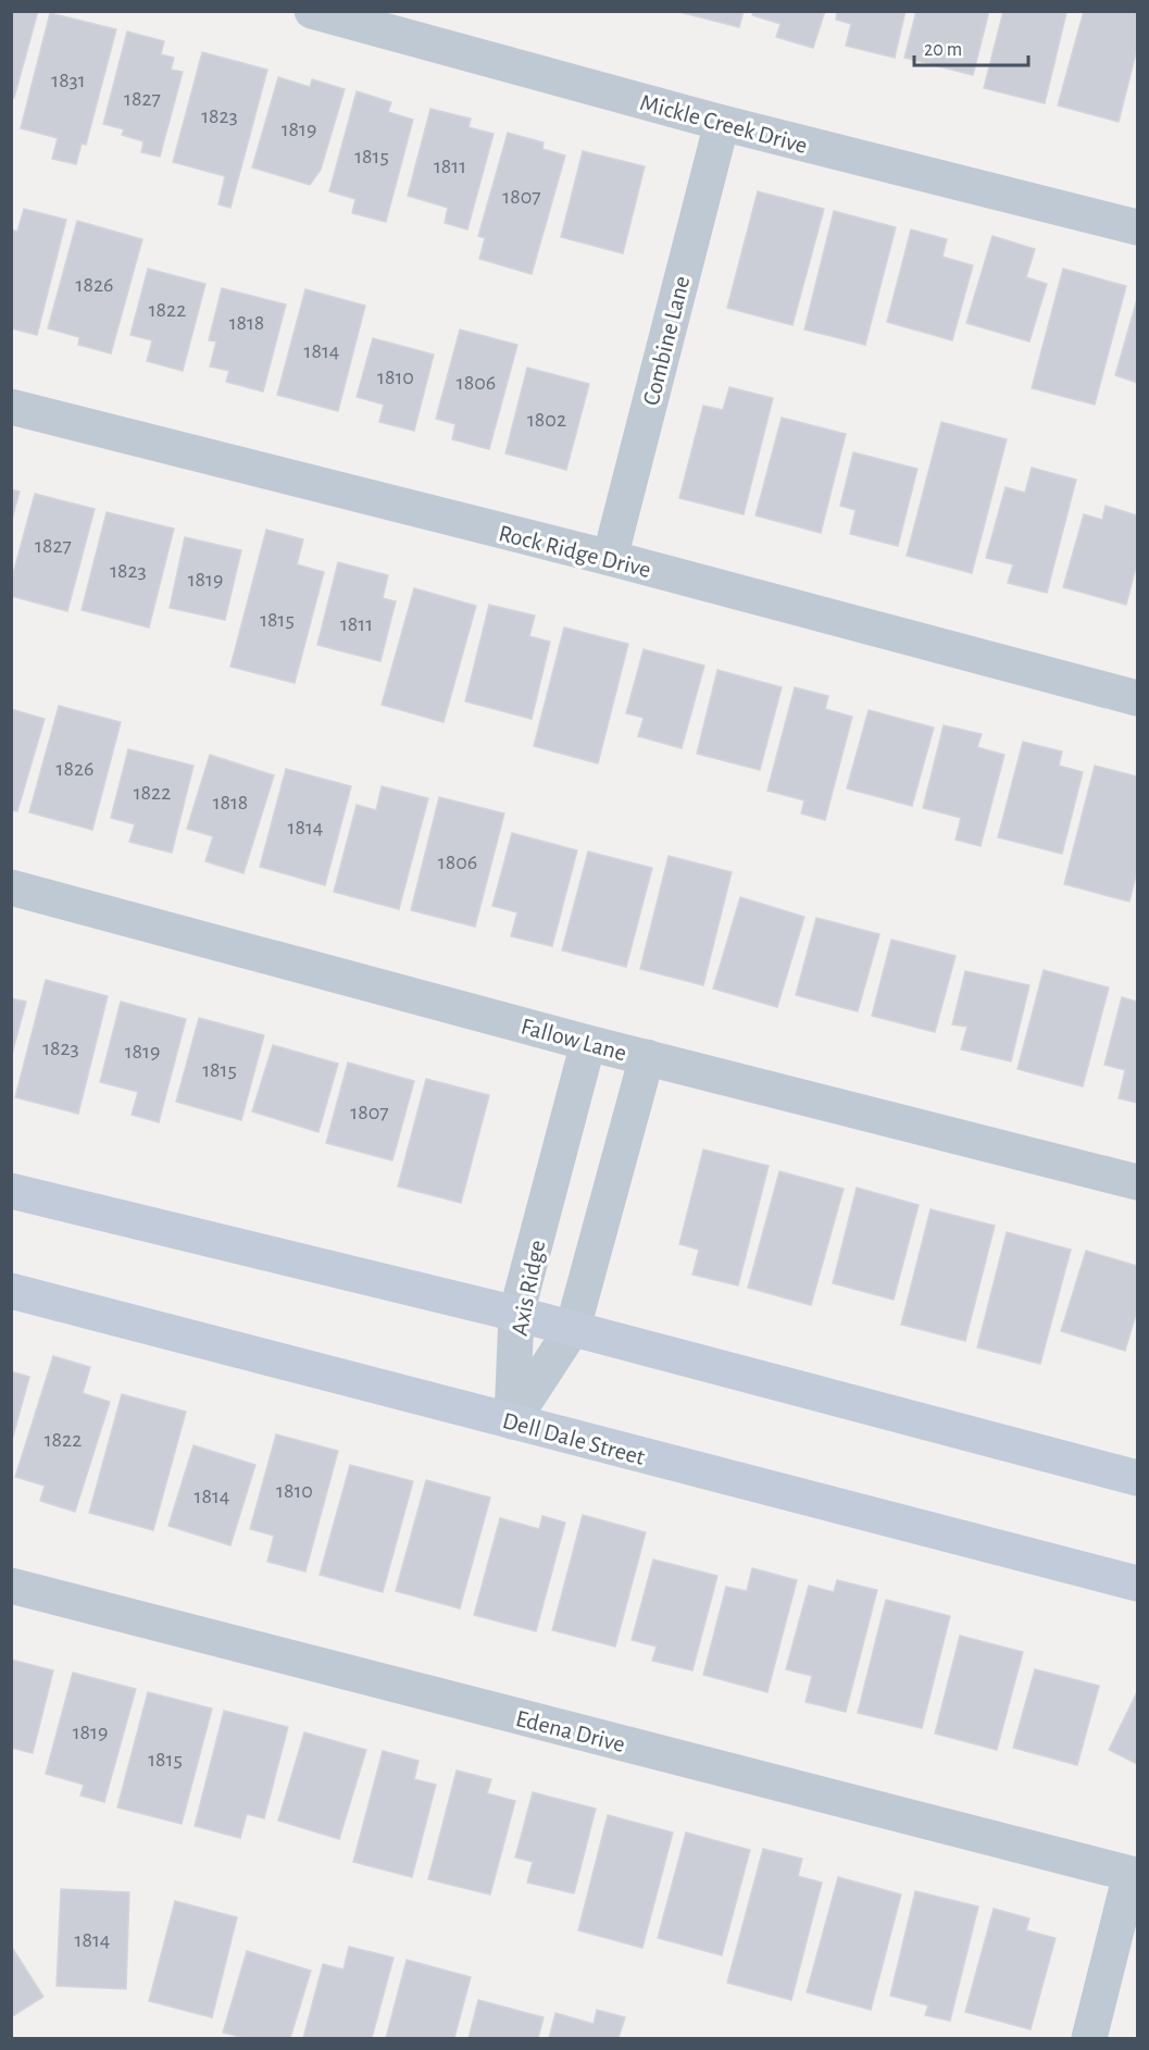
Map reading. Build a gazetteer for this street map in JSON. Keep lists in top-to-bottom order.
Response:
{
  "streets": {
    "main road": ["Dell Dale Street"],
    "street": [
      "Mickle Creek Drive",
      "Combine Lane",
      "Rock Ridge Drive",
      "Fallow Lane",
      "Axis Ridge",
      "Edena Drive"
    ]
  },
  "crossings": [
    ["Mickle Creek Drive", "Combine Lane"],
    ["Combine Lane", "Rock Ridge Drive"],
    ["Fallow Lane", "Axis Ridge"],
    ["Axis Ridge", "Dell Dale Street"]
  ],
  "house_numbers": [
    "1831",
    "1827",
    "1823",
    "1819",
    "1815",
    "1811",
    "1807",
    "1826",
    "1822",
    "1818",
    "1814",
    "1810",
    "1806",
    "1802",
    "1827",
    "1823",
    "1819",
    "1815",
    "1811",
    "1826",
    "1822",
    "1818",
    "1814",
    "1806",
    "1823",
    "1819",
    "1815",
    "1807",
    "1822",
    "1810",
    "1814",
    "1819",
    "1815",
    "1814"
  ],
  "scale_bar": "20 m"
}
